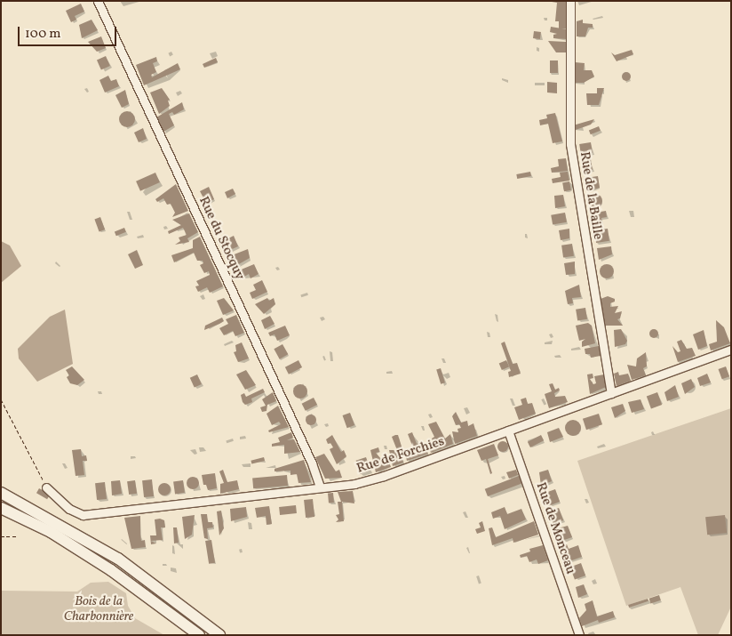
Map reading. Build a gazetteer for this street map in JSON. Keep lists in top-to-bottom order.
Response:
{
  "streets": {
    "street": [
      "Rue de la Baille",
      "Rue du Stocquy",
      "Rue de Forchies",
      "Rue de Monceau"
    ]
  },
  "crossings": [
    ["Rue de la Baille", "Rue de Forchies"],
    ["Rue du Stocquy", "Rue de Forchies"],
    ["Rue de Forchies", "Rue de Monceau"]
  ],
  "parks": ["Bois de la Charbonnière"],
  "scale_bar": "100 m"
}
